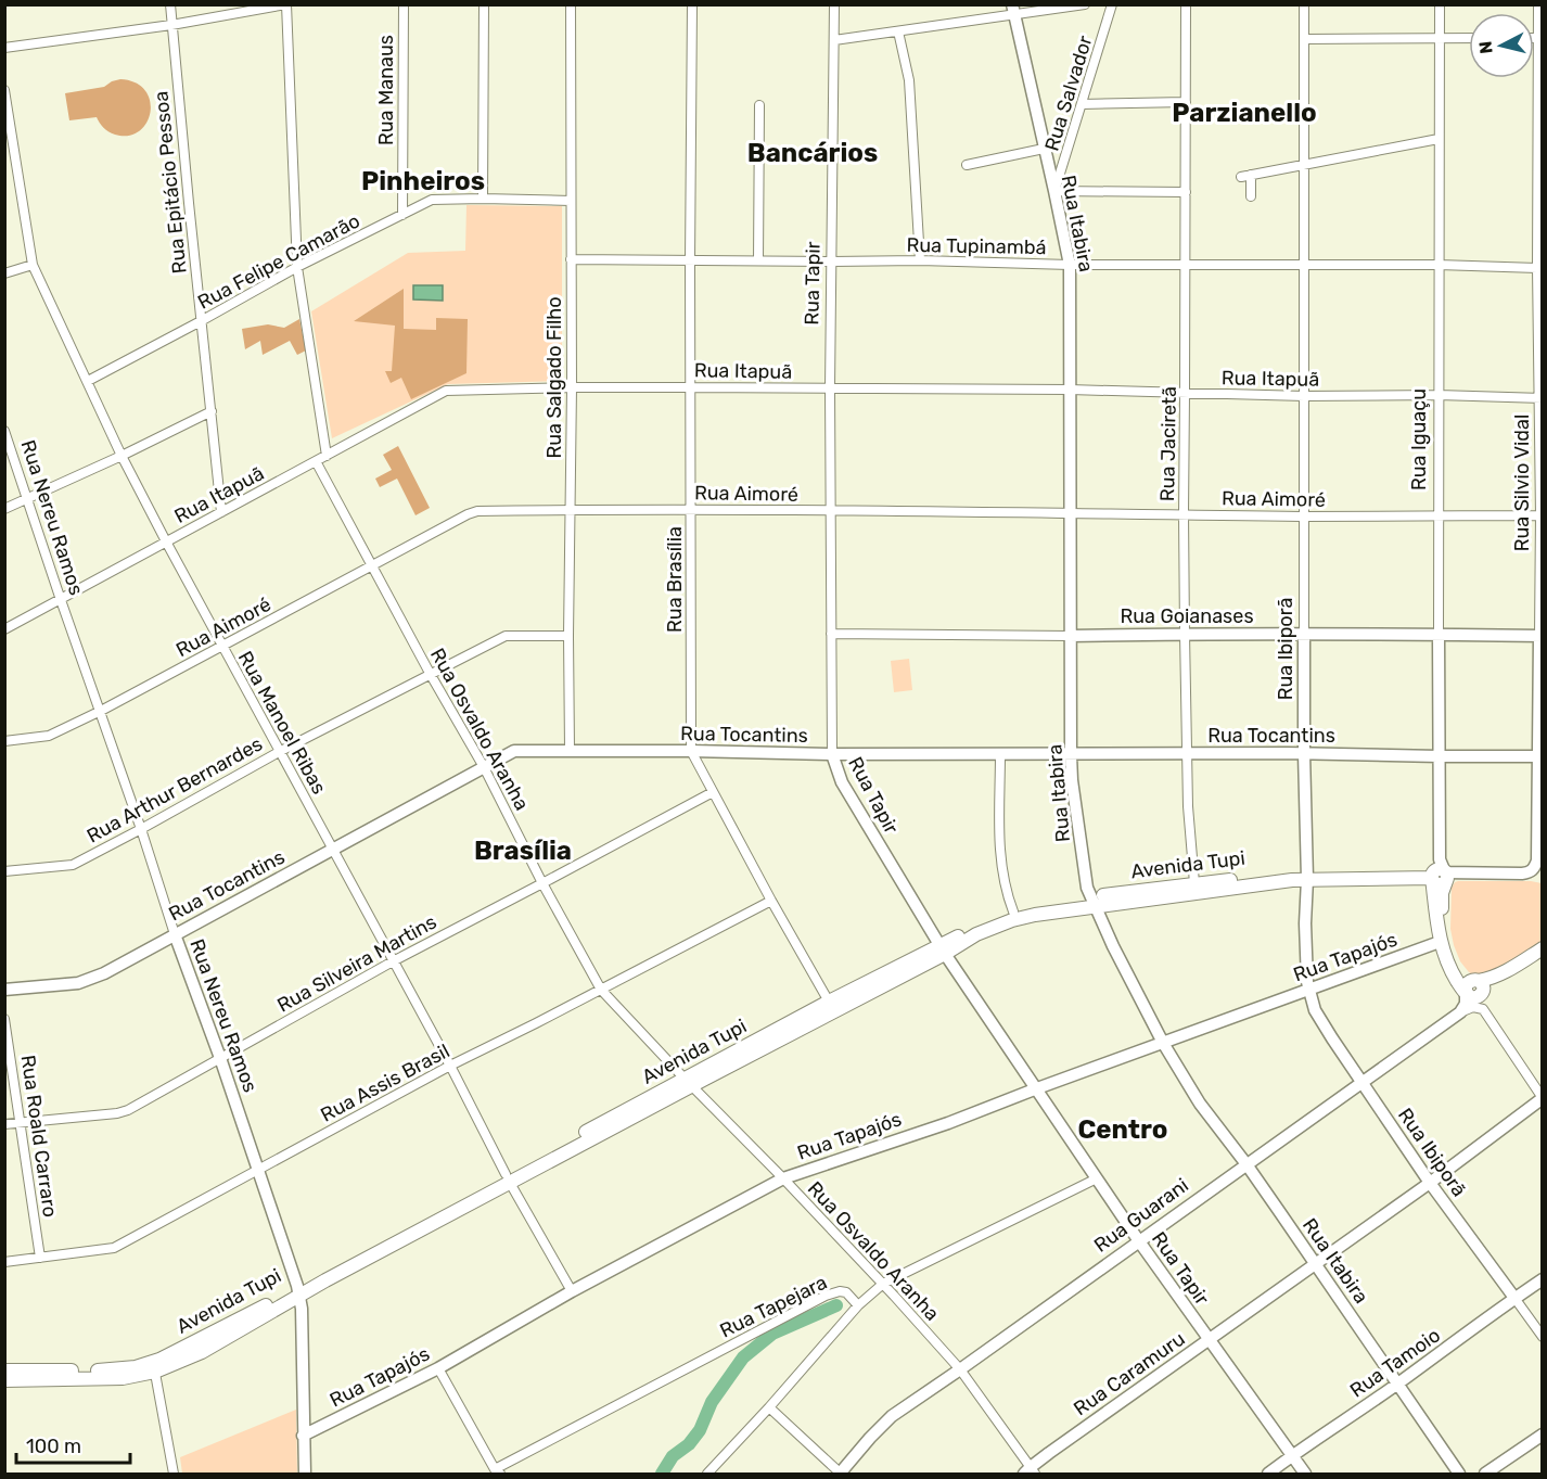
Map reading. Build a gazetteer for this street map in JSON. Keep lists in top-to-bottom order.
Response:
{
  "streets": {
    "main road": ["Rua Iguaçu", "Avenida Tupi"],
    "street": [
      "Rua Manaus",
      "Rua Salvador",
      "Rua Epitácio Pessoa",
      "Rua Itabira",
      "Rua Tupinambá",
      "Rua Felipe Camarão",
      "Rua Tapir",
      "Rua Itapuã",
      "Rua Salgado Filho",
      "Rua Jaciretã",
      "Rua Silvio Vidal",
      "Rua Aimoré",
      "Rua Nereu Ramos",
      "Rua Brasília",
      "Rua Goianases",
      "Rua Ibiporã",
      "Rua Manoel Ribas",
      "Rua Osvaldo Aranha",
      "Rua Tocantins",
      "Rua Arthur Bernardes",
      "Rua Tapajós",
      "Rua Silveira Martins",
      "Rua Assis Brasil",
      "Rua Roald Carraro",
      "Rua Guarani",
      "Rua Tapejara",
      "Rua Tamoio",
      "Rua Caramuru"
    ]
  },
  "crossings": [
    ["Rua Manaus", "Rua Felipe Camarão"],
    ["Rua Salvador", "Rua Itabira"],
    ["Rua Epitácio Pessoa", "Rua Felipe Camarão"],
    ["Rua Epitácio Pessoa", "Rua Itapuã"],
    ["Rua Itabira", "Rua Tupinambá"],
    ["Rua Itabira", "Rua Itapuã"],
    ["Rua Itabira", "Rua Aimoré"],
    ["Rua Itabira", "Rua Goianases"],
    ["Rua Itabira", "Rua Tocantins"],
    ["Rua Itabira", "Avenida Tupi"],
    ["Rua Itabira", "Rua Tapajós"],
    ["Rua Itabira", "Rua Guarani"],
    ["Rua Itabira", "Rua Tamoio"],
    ["Rua Itabira", "Rua Caramuru"],
    ["Rua Tupinambá", "Rua Tapir"],
    ["Rua Tupinambá", "Rua Salgado Filho"],
    ["Rua Tupinambá", "Rua Iguaçu"],
    ["Rua Tupinambá", "Rua Jaciretã"],
    ["Rua Tupinambá", "Rua Silvio Vidal"],
    ["Rua Tupinambá", "Rua Brasília"],
    ["Rua Tupinambá", "Rua Ibiporã"],
    ["Rua Felipe Camarão", "Rua Salgado Filho"],
    ["Rua Felipe Camarão", "Rua Manoel Ribas"],
    ["Rua Tapir", "Rua Itapuã"],
    ["Rua Tapir", "Rua Aimoré"],
    ["Rua Tapir", "Rua Goianases"],
    ["Rua Tapir", "Rua Tocantins"],
    ["Rua Tapir", "Avenida Tupi"],
    ["Rua Tapir", "Rua Tapajós"],
    ["Rua Tapir", "Rua Guarani"],
    ["Rua Tapir", "Rua Tamoio"],
    ["Rua Tapir", "Rua Caramuru"],
    ["Rua Itapuã", "Rua Salgado Filho"],
    ["Rua Itapuã", "Rua Iguaçu"],
    ["Rua Itapuã", "Rua Jaciretã"],
    ["Rua Itapuã", "Rua Silvio Vidal"],
    ["Rua Itapuã", "Rua Nereu Ramos"],
    ["Rua Itapuã", "Rua Brasília"],
    ["Rua Itapuã", "Rua Ibiporã"],
    ["Rua Itapuã", "Rua Manoel Ribas"],
    ["Rua Itapuã", "Rua Osvaldo Aranha"],
    ["Rua Salgado Filho", "Rua Aimoré"],
    ["Rua Salgado Filho", "Rua Tocantins"],
    ["Rua Salgado Filho", "Rua Arthur Bernardes"],
    ["Rua Iguaçu", "Rua Silvio Vidal"],
    ["Rua Iguaçu", "Rua Aimoré"],
    ["Rua Iguaçu", "Rua Goianases"],
    ["Rua Iguaçu", "Rua Tocantins"],
    ["Rua Iguaçu", "Avenida Tupi"],
    ["Rua Iguaçu", "Rua Tapajós"],
    ["Rua Jaciretã", "Rua Aimoré"],
    ["Rua Jaciretã", "Rua Goianases"],
    ["Rua Jaciretã", "Rua Tocantins"],
    ["Rua Jaciretã", "Avenida Tupi"],
    ["Rua Silvio Vidal", "Rua Aimoré"],
    ["Rua Silvio Vidal", "Rua Goianases"],
    ["Rua Silvio Vidal", "Rua Tocantins"],
    ["Rua Silvio Vidal", "Avenida Tupi"],
    ["Rua Aimoré", "Rua Nereu Ramos"],
    ["Rua Aimoré", "Rua Brasília"],
    ["Rua Aimoré", "Rua Ibiporã"],
    ["Rua Aimoré", "Rua Manoel Ribas"],
    ["Rua Aimoré", "Rua Osvaldo Aranha"],
    ["Rua Nereu Ramos", "Rua Tocantins"],
    ["Rua Nereu Ramos", "Rua Arthur Bernardes"],
    ["Rua Nereu Ramos", "Avenida Tupi"],
    ["Rua Nereu Ramos", "Rua Tapajós"],
    ["Rua Nereu Ramos", "Rua Silveira Martins"],
    ["Rua Nereu Ramos", "Rua Assis Brasil"],
    ["Rua Brasília", "Rua Tocantins"],
    ["Rua Brasília", "Avenida Tupi"],
    ["Rua Brasília", "Rua Silveira Martins"],
    ["Rua Brasília", "Rua Assis Brasil"],
    ["Rua Goianases", "Rua Ibiporã"],
    ["Rua Ibiporã", "Rua Tocantins"],
    ["Rua Ibiporã", "Avenida Tupi"],
    ["Rua Ibiporã", "Rua Tapajós"],
    ["Rua Ibiporã", "Rua Guarani"],
    ["Rua Ibiporã", "Rua Tamoio"],
    ["Rua Ibiporã", "Rua Caramuru"],
    ["Rua Manoel Ribas", "Rua Tocantins"],
    ["Rua Manoel Ribas", "Rua Arthur Bernardes"],
    ["Rua Manoel Ribas", "Avenida Tupi"],
    ["Rua Manoel Ribas", "Rua Tapajós"],
    ["Rua Manoel Ribas", "Rua Silveira Martins"],
    ["Rua Manoel Ribas", "Rua Assis Brasil"],
    ["Rua Osvaldo Aranha", "Rua Tocantins"],
    ["Rua Osvaldo Aranha", "Rua Arthur Bernardes"],
    ["Rua Osvaldo Aranha", "Avenida Tupi"],
    ["Rua Osvaldo Aranha", "Rua Tapajós"],
    ["Rua Osvaldo Aranha", "Rua Silveira Martins"],
    ["Rua Osvaldo Aranha", "Rua Assis Brasil"],
    ["Rua Osvaldo Aranha", "Rua Guarani"],
    ["Rua Osvaldo Aranha", "Rua Caramuru"],
    ["Rua Silveira Martins", "Rua Roald Carraro"],
    ["Rua Assis Brasil", "Rua Roald Carraro"]
  ],
  "districts": [
    "Parzianello",
    "Bancários",
    "Pinheiros",
    "Brasília",
    "Centro"
  ],
  "scale_bar": "100 m",
  "north": "left"
}
